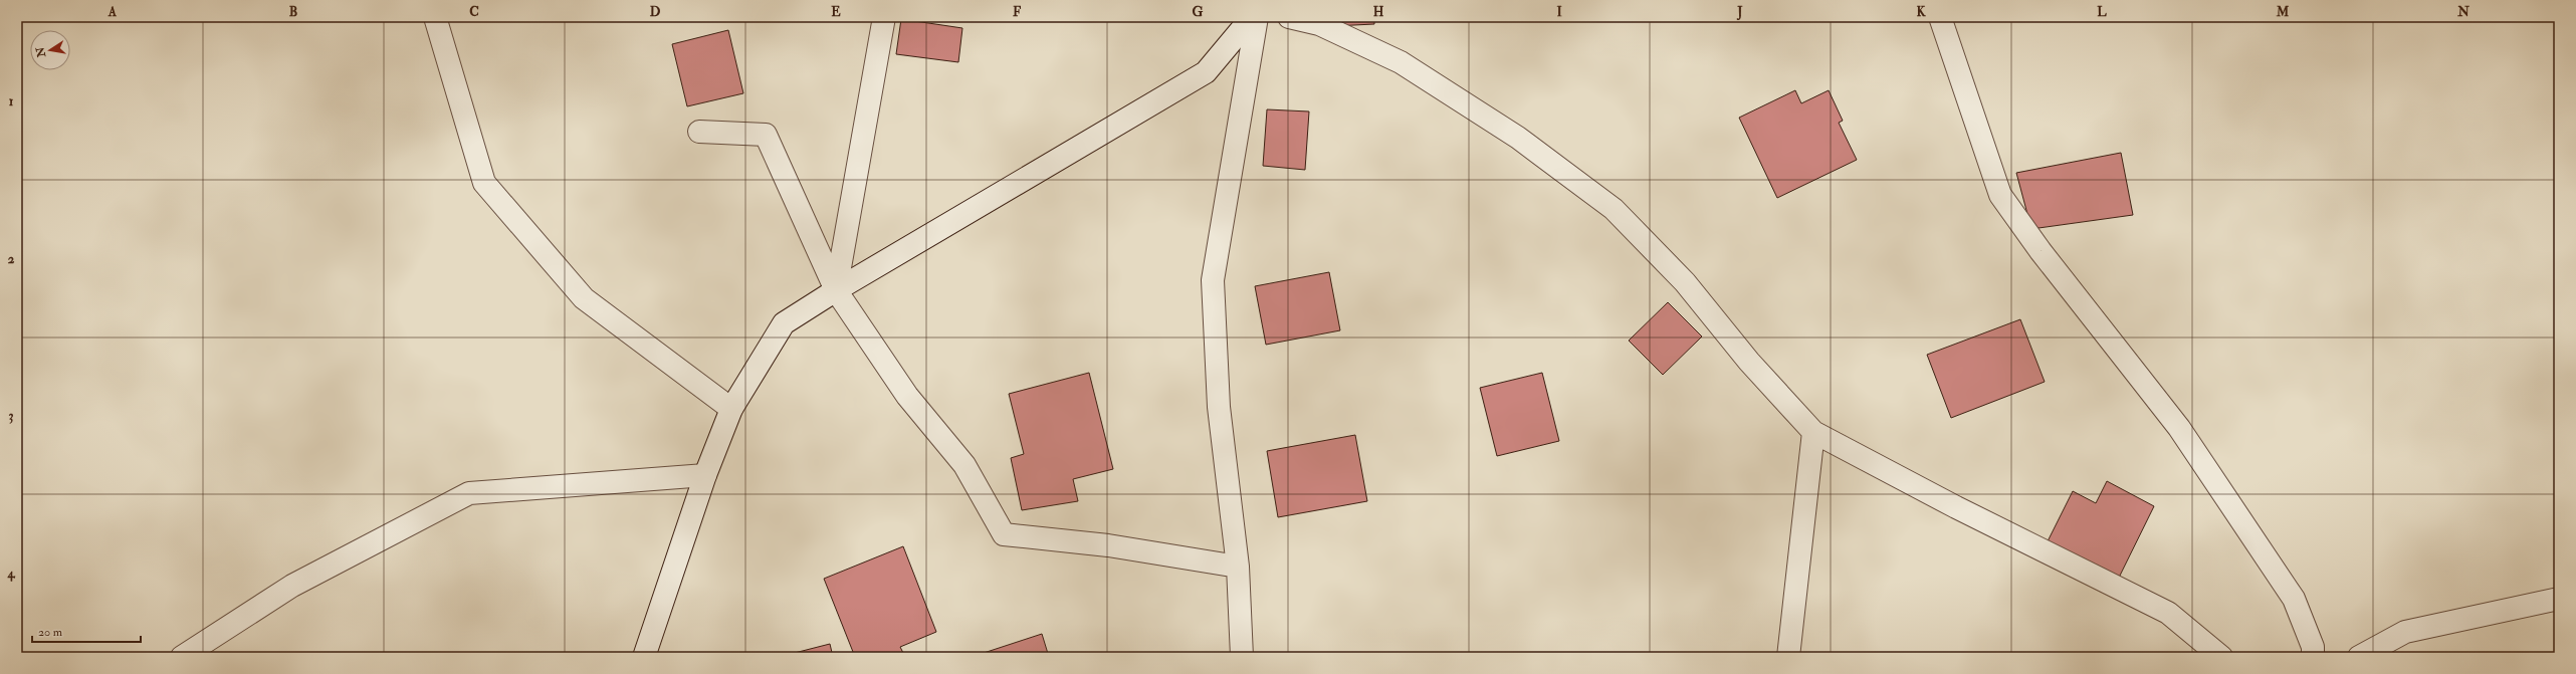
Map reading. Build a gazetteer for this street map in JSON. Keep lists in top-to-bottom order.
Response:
{
  "scale_bar": "20 m",
  "north": "left",
  "grid": {
    "columns": [
      "A",
      "B",
      "C",
      "D",
      "E",
      "F",
      "G",
      "H",
      "I",
      "J",
      "K",
      "L",
      "M",
      "N"
    ],
    "rows": [
      "1",
      "2",
      "3",
      "4"
    ]
  }
}
